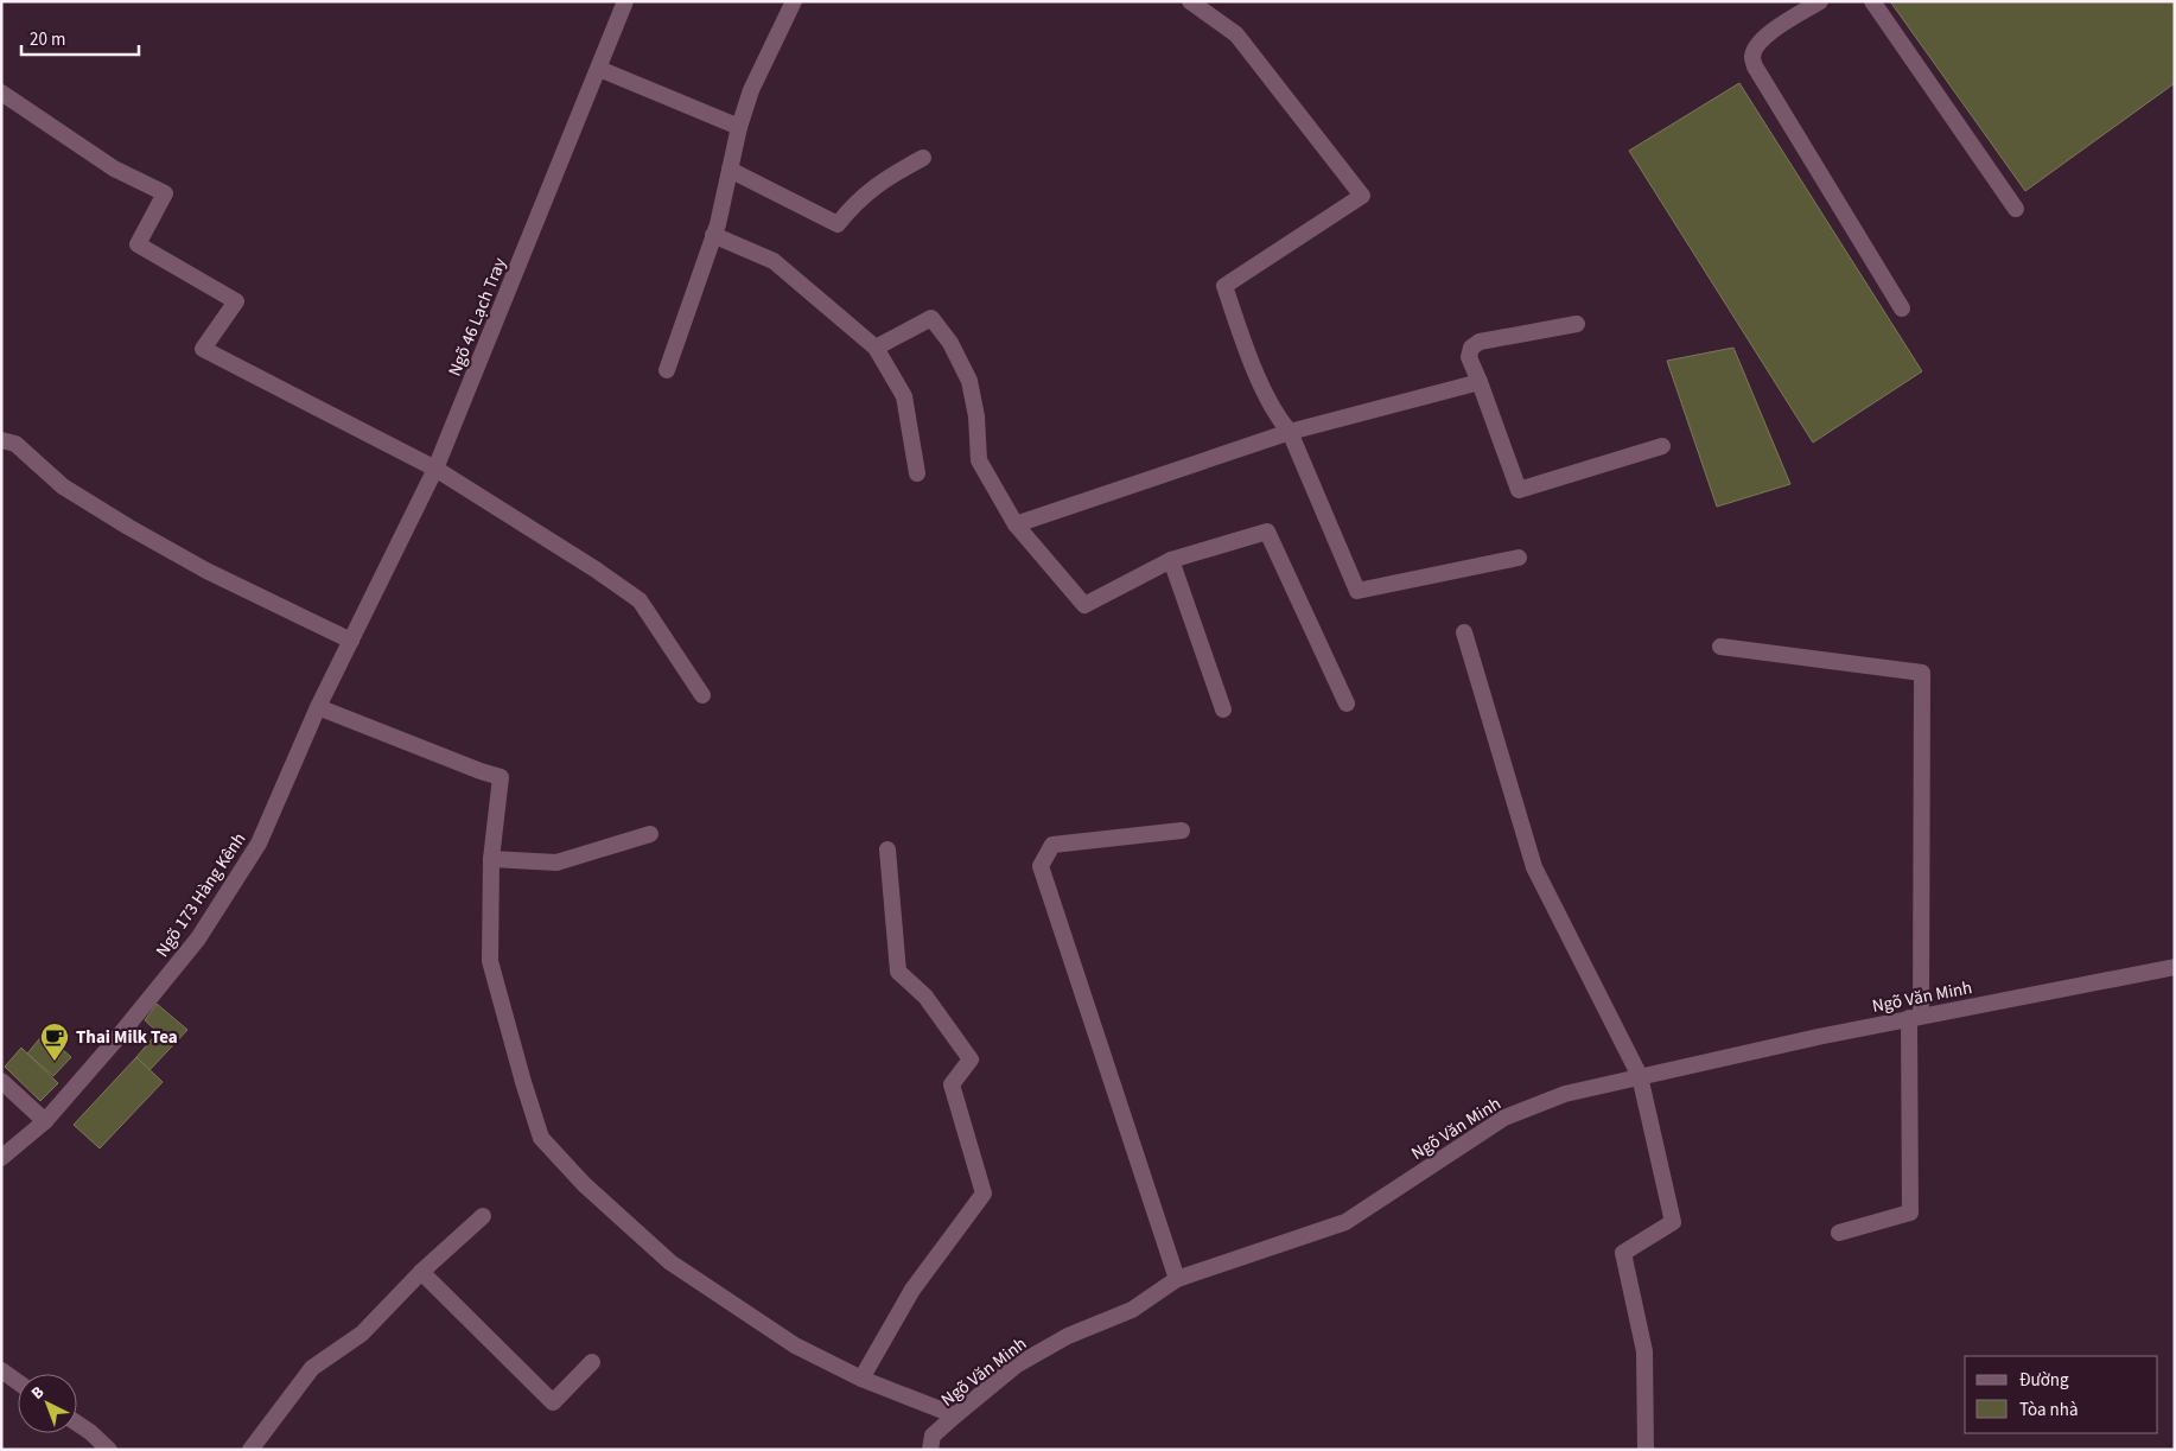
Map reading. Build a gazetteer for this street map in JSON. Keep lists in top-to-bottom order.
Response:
{
  "streets": {
    "street": ["Ngõ 46 Lạch Tray", "Ngõ 173 Hàng Kênh", "Ngõ Văn Minh"]
  },
  "crossings": [
    ["Ngõ 46 Lạch Tray", "Ngõ 173 Hàng Kênh"]
  ],
  "places": {
    "cafe": ["Thai Milk Tea"]
  },
  "legend": ["Đường", "Tòa nhà"],
  "scale_bar": "20 m",
  "north": "top left"
}
